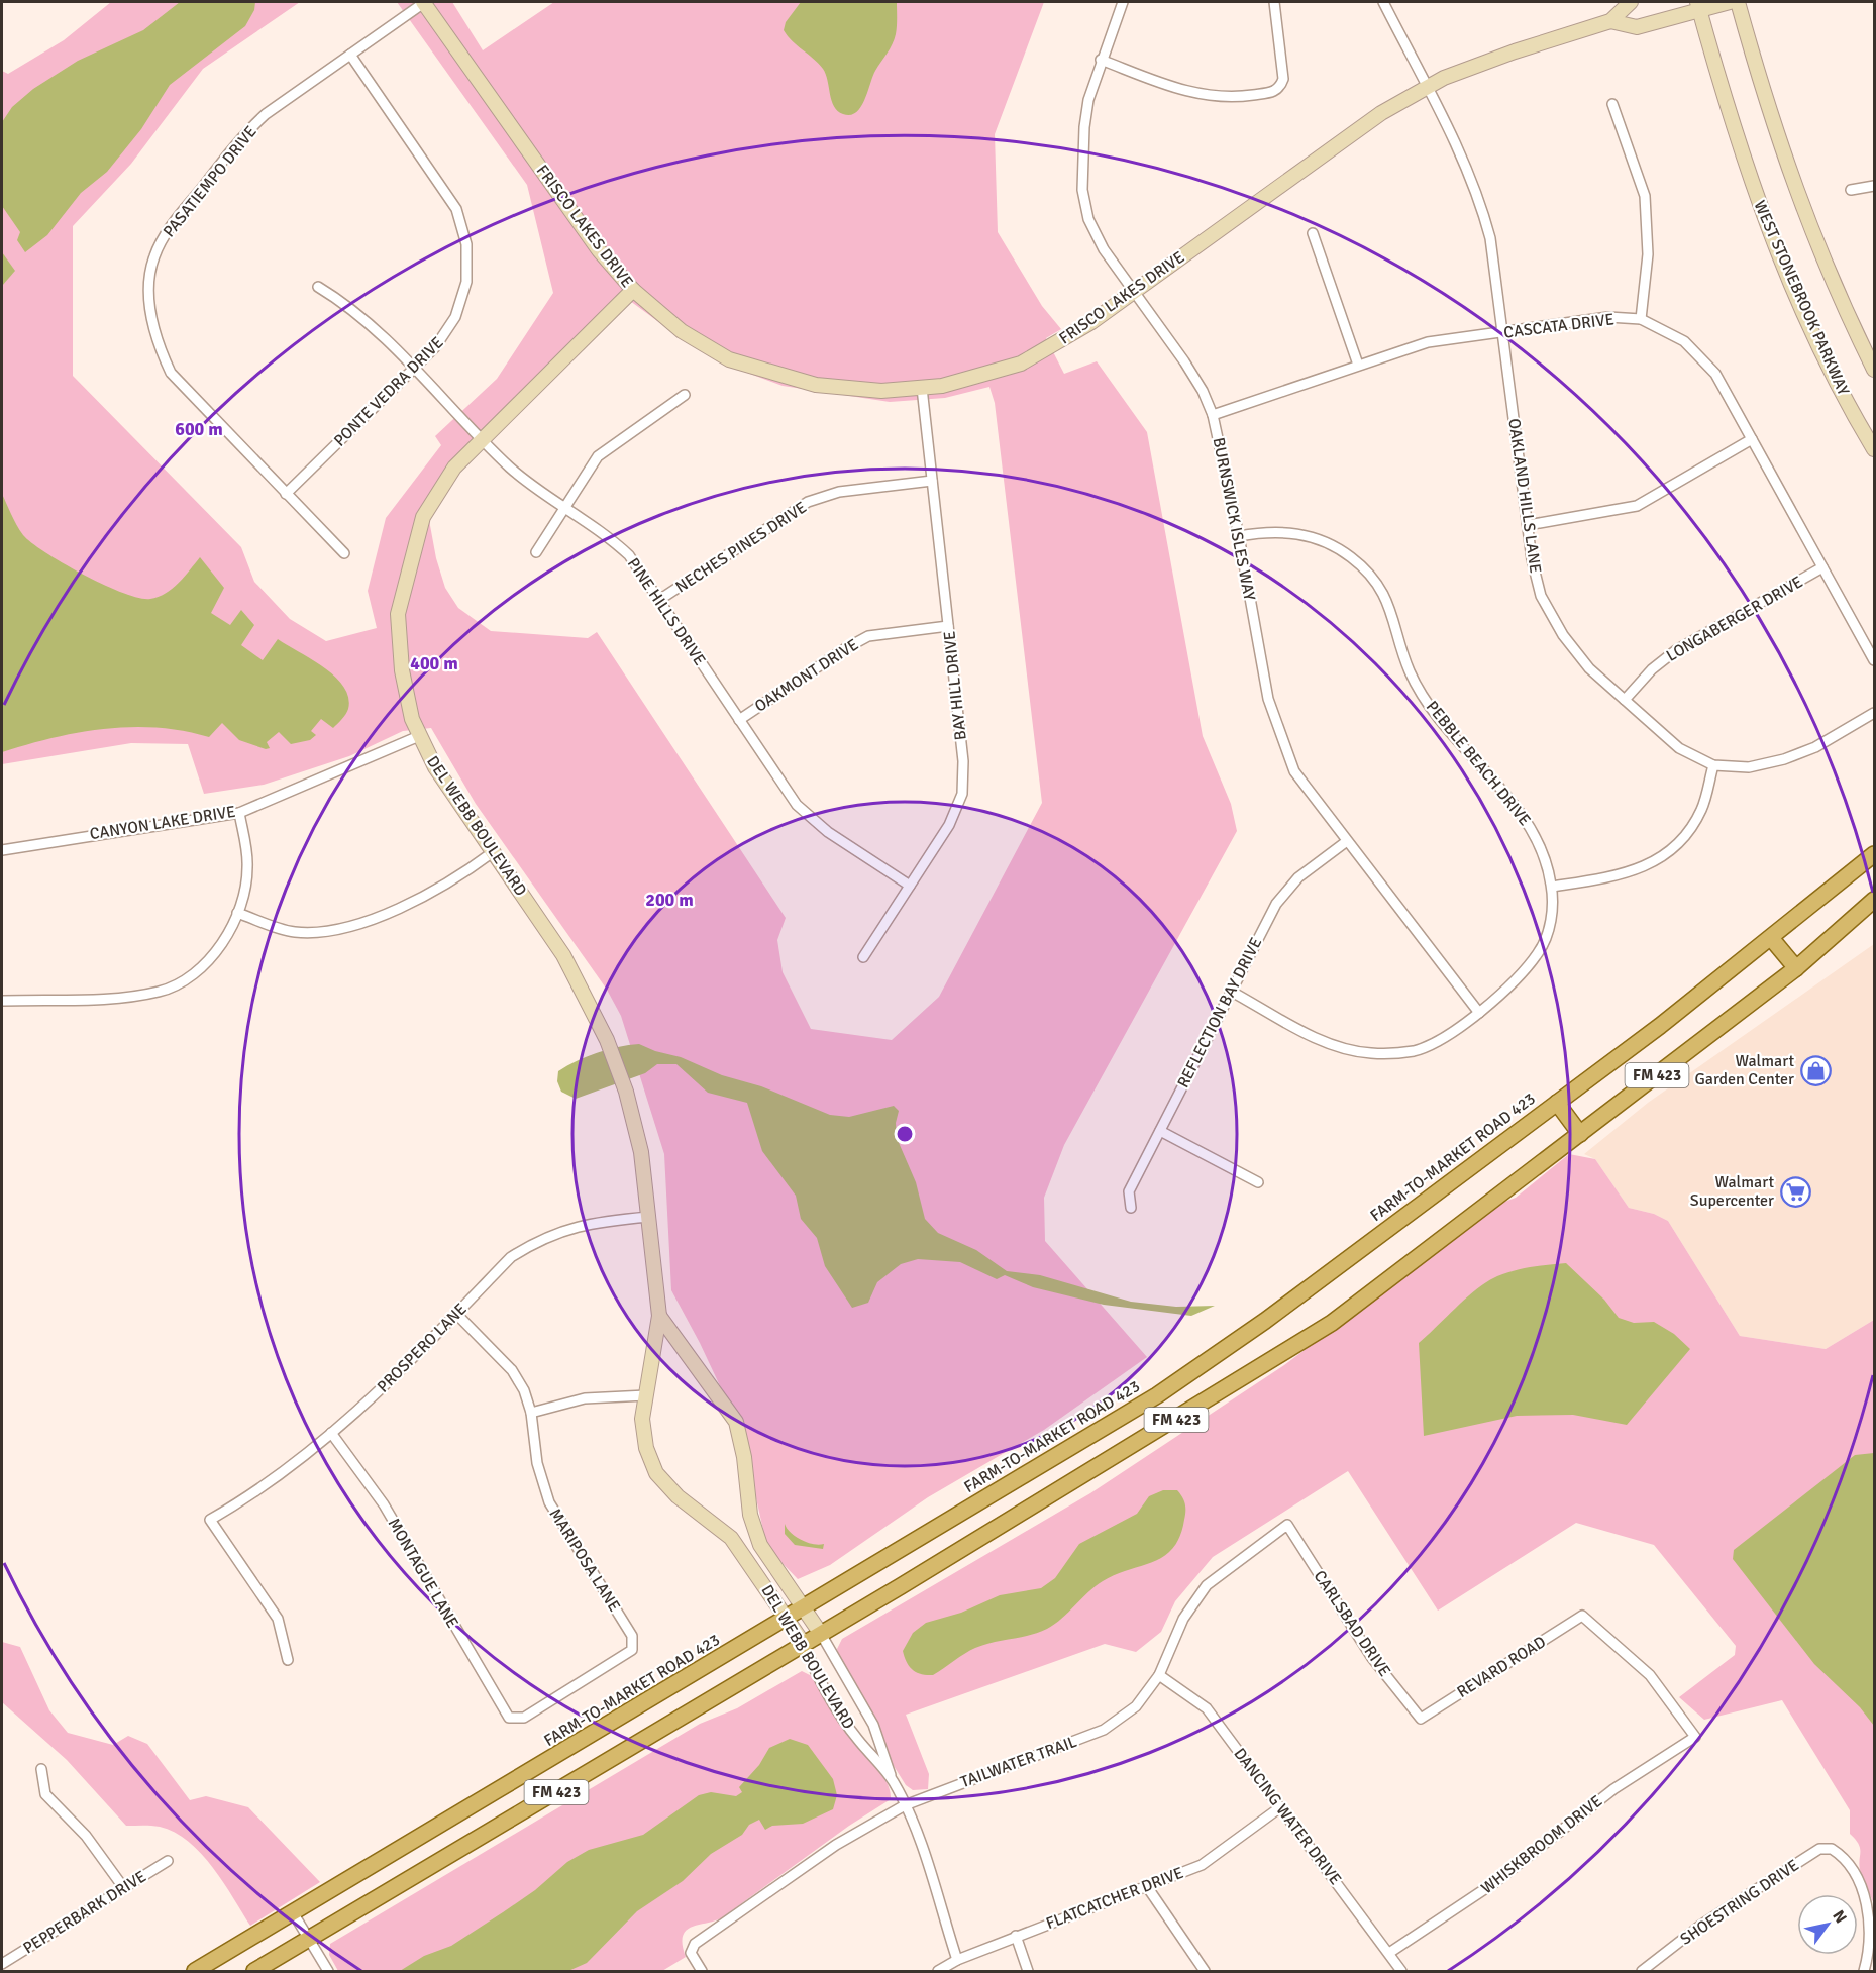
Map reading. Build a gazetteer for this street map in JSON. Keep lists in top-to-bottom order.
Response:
{
  "streets": {
    "main road": ["FM 423", "FARM-TO-MARKET ROAD 423"],
    "street": [
      "PASATIEMPO DRIVE",
      "FRISCO LAKES DRIVE",
      "WEST STONEBROOK PARKWAY",
      "CASCATA DRIVE",
      "PONTE VEDRA DRIVE",
      "OAKLAND HILLS LANE",
      "BURNSWICK ISLES WAY",
      "NECHES PINES DRIVE",
      "PINE HILLS DRIVE",
      "LONGABERGER DRIVE",
      "OAKMONT DRIVE",
      "BAY HILL DRIVE",
      "PEBBLE BEACH DRIVE",
      "CANYON LAKE DRIVE",
      "DEL WEBB BOULEVARD",
      "REFLECTION BAY DRIVE",
      "PROSPERO LANE",
      "MARIPOSA LANE",
      "MONTAGUE LANE",
      "CARLSBAD DRIVE",
      "REVARD ROAD",
      "TAILWATER TRAIL",
      "DANCING WATER DRIVE",
      "WHISKBROOM DRIVE",
      "FLATCATCHER DRIVE",
      "SHOESTRING DRIVE",
      "PEPPERBARK DRIVE"
    ]
  },
  "crossings": [
    ["PASATIEMPO DRIVE", "FRISCO LAKES DRIVE"],
    ["PASATIEMPO DRIVE", "PONTE VEDRA DRIVE"],
    ["FRISCO LAKES DRIVE", "WEST STONEBROOK PARKWAY"],
    ["FRISCO LAKES DRIVE", "OAKLAND HILLS LANE"],
    ["FRISCO LAKES DRIVE", "BURNSWICK ISLES WAY"],
    ["FRISCO LAKES DRIVE", "BAY HILL DRIVE"],
    ["FRISCO LAKES DRIVE", "DEL WEBB BOULEVARD"],
    ["CASCATA DRIVE", "OAKLAND HILLS LANE"],
    ["CASCATA DRIVE", "BURNSWICK ISLES WAY"],
    ["CASCATA DRIVE", "LONGABERGER DRIVE"],
    ["PONTE VEDRA DRIVE", "PINE HILLS DRIVE"],
    ["OAKLAND HILLS LANE", "LONGABERGER DRIVE"],
    ["BURNSWICK ISLES WAY", "PEBBLE BEACH DRIVE"],
    ["BURNSWICK ISLES WAY", "REFLECTION BAY DRIVE"],
    ["NECHES PINES DRIVE", "PINE HILLS DRIVE"],
    ["NECHES PINES DRIVE", "BAY HILL DRIVE"],
    ["PINE HILLS DRIVE", "OAKMONT DRIVE"],
    ["PINE HILLS DRIVE", "BAY HILL DRIVE"],
    ["PINE HILLS DRIVE", "DEL WEBB BOULEVARD"],
    ["OAKMONT DRIVE", "BAY HILL DRIVE"],
    ["PEBBLE BEACH DRIVE", "REFLECTION BAY DRIVE"],
    ["CANYON LAKE DRIVE", "DEL WEBB BOULEVARD"],
    ["DEL WEBB BOULEVARD", "FM 423"],
    ["DEL WEBB BOULEVARD", "FARM-TO-MARKET ROAD 423"],
    ["DEL WEBB BOULEVARD", "PROSPERO LANE"],
    ["DEL WEBB BOULEVARD", "TAILWATER TRAIL"],
    ["DEL WEBB BOULEVARD", "FLATCATCHER DRIVE"],
    ["PROSPERO LANE", "MARIPOSA LANE"],
    ["PROSPERO LANE", "MONTAGUE LANE"],
    ["MARIPOSA LANE", "MONTAGUE LANE"],
    ["CARLSBAD DRIVE", "REVARD ROAD"],
    ["CARLSBAD DRIVE", "TAILWATER TRAIL"],
    ["REVARD ROAD", "WHISKBROOM DRIVE"],
    ["TAILWATER TRAIL", "DANCING WATER DRIVE"],
    ["DANCING WATER DRIVE", "WHISKBROOM DRIVE"],
    ["DANCING WATER DRIVE", "FLATCATCHER DRIVE"]
  ],
  "places": {
    "shop": ["Walmart Garden Center"],
    "supermarket": ["Walmart Supercenter"]
  },
  "north": "top right",
  "rings": ["600 m", "400 m", "200 m"]
}
